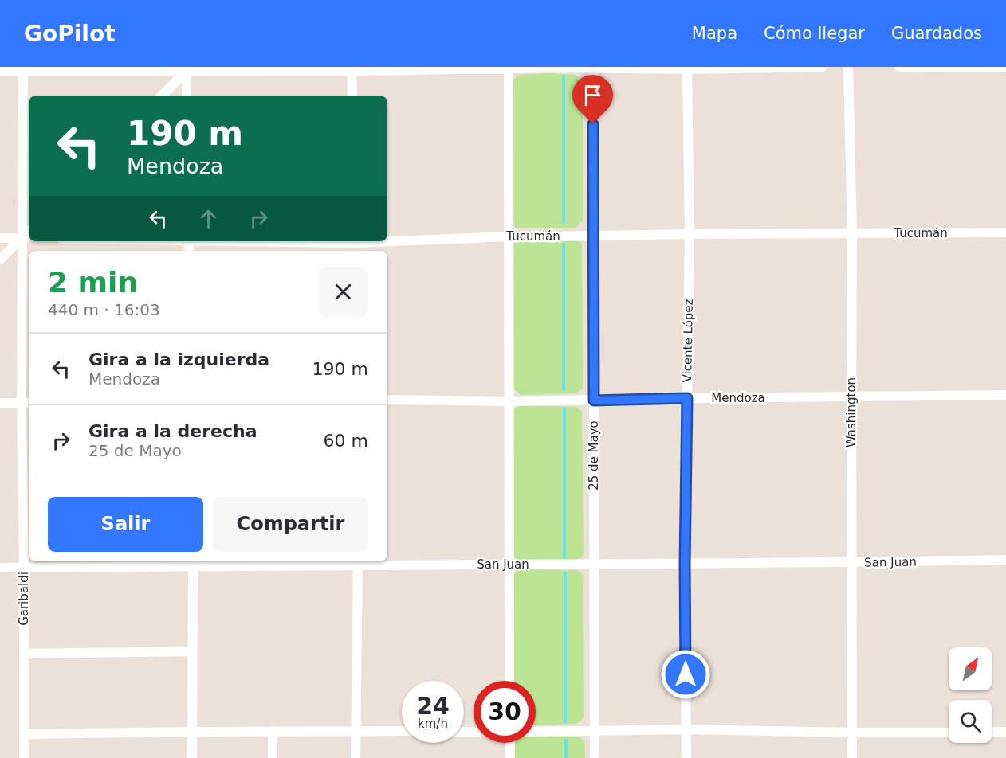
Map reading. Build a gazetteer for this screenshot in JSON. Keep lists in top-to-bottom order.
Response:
{
  "streets": {
    "street": [
      "Tucumán",
      "Vicente López",
      "Mendoza",
      "Washington",
      "25 de Mayo",
      "San Juan",
      "Garibaldi"
    ]
  },
  "crossings": [
    ["Tucumán", "Vicente López"],
    ["Tucumán", "Washington"],
    ["Tucumán", "25 de Mayo"],
    ["Vicente López", "Mendoza"],
    ["Vicente López", "San Juan"],
    ["Mendoza", "Washington"],
    ["Mendoza", "25 de Mayo"],
    ["Washington", "San Juan"],
    ["25 de Mayo", "San Juan"],
    ["San Juan", "Garibaldi"]
  ],
  "north": "top right",
  "page": {
    "header": "GoPilot",
    "nav": ["Mapa", "Cómo llegar", "Guardados"],
    "turn": ["190 m", "Mendoza"],
    "heading": ["2 min", "440 m · 16:03"],
    "list": [
      {
        "name": "Gira a la izquierda",
        "note": "Mendoza",
        "value": "190 m"
      },
      {
        "name": "Gira a la derecha",
        "note": "25 de Mayo",
        "value": "60 m"
      }
    ],
    "buttons": ["Salir", "Compartir"],
    "speed": "24 km/h",
    "limit": "30"
  }
}
